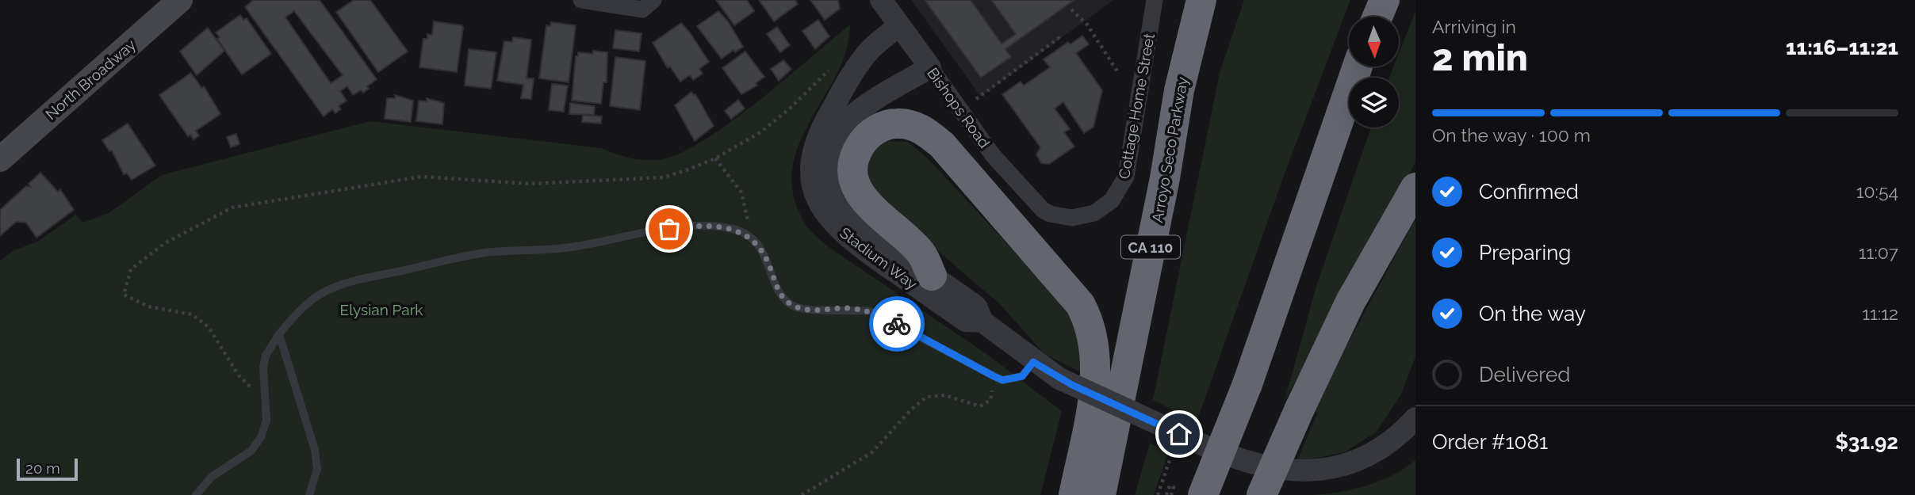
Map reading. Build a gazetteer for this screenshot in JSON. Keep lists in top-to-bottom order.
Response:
{
  "streets": {
    "highway": ["Arroyo Seco Parkway", "CA 110"],
    "main road": ["North Broadway"],
    "street": ["Cottage Home Street", "Bishops Road", "Stadium Way"]
  },
  "crossings": [
    ["Cottage Home Street", "Bishops Road"],
    ["Bishops Road", "Stadium Way"]
  ],
  "parks": ["Elysian Park"],
  "scale_bar": "20 m",
  "north": "bottom",
  "page": {
    "heading": ["2 min", "Arriving in", "11:16–11:21"],
    "panel": ["Order #1081", "$31.92"],
    "bar": "On the way · 100 m",
    "list": [
      ["Confirmed", "10:54"],
      ["Preparing", "11:07"],
      ["On the way", "11:12"],
      "Delivered"
    ],
    "scale": "20 m"
  }
}
